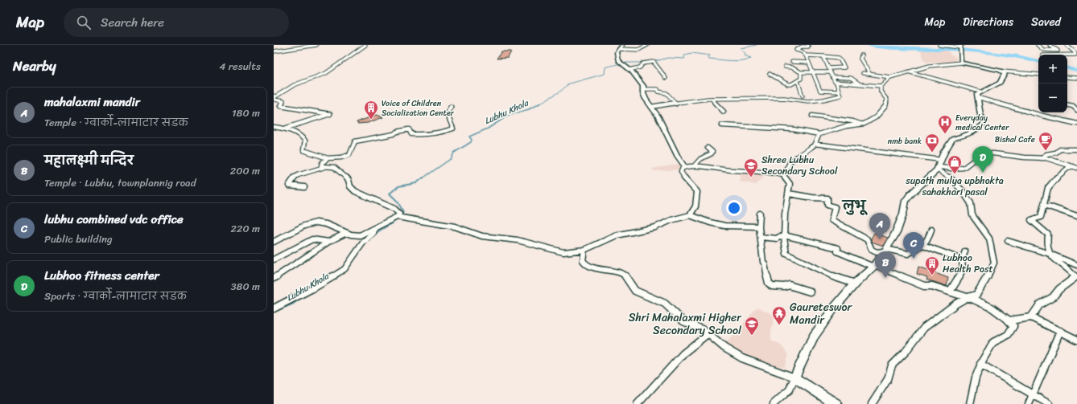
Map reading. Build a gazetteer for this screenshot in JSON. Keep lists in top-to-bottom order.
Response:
{
  "districts": ["लुभू"],
  "water": ["Lubhu Khola"],
  "places": {
    "building": ["Voice of Children Socialization Center", "Lubhoo Health Post"],
    "hospital": ["Everyday medical Center"],
    "cafe": ["Bishal Cafe"],
    "bank": ["nmb bank"],
    "shop": ["supath mulya upbhokta sahakhari pasal"],
    "school or university": ["Shree Lubhu Secondary School", "Shri Mahalaxmi Higher Secondary School"],
    "temple": ["Gaureteswor Mandir"]
  },
  "page": {
    "header": "Map",
    "search": "Search here",
    "nav": ["Map", "Directions", "Saved"],
    "heading": ["Nearby", "4 results"],
    "map_buttons": ["+", "−"],
    "list": [
      {
        "mark": "A",
        "name": "mahalaxmi mandir",
        "note": "Temple · ग्वार्को-लामाटार सडक",
        "value": "180 m"
      },
      {
        "mark": "B",
        "name": "महालक्ष्मी मन्दिर",
        "note": "Temple · Lubhu, townplannig road",
        "value": "200 m"
      },
      {
        "mark": "C",
        "name": "lubhu combined vdc office",
        "note": "Public building",
        "value": "220 m"
      },
      {
        "mark": "D",
        "name": "Lubhoo fitness center",
        "note": "Sports · ग्वार्को-लामाटार सडक",
        "value": "380 m"
      }
    ],
    "pins": [
      "D",
      "A",
      "C",
      "B"
    ]
  }
}
